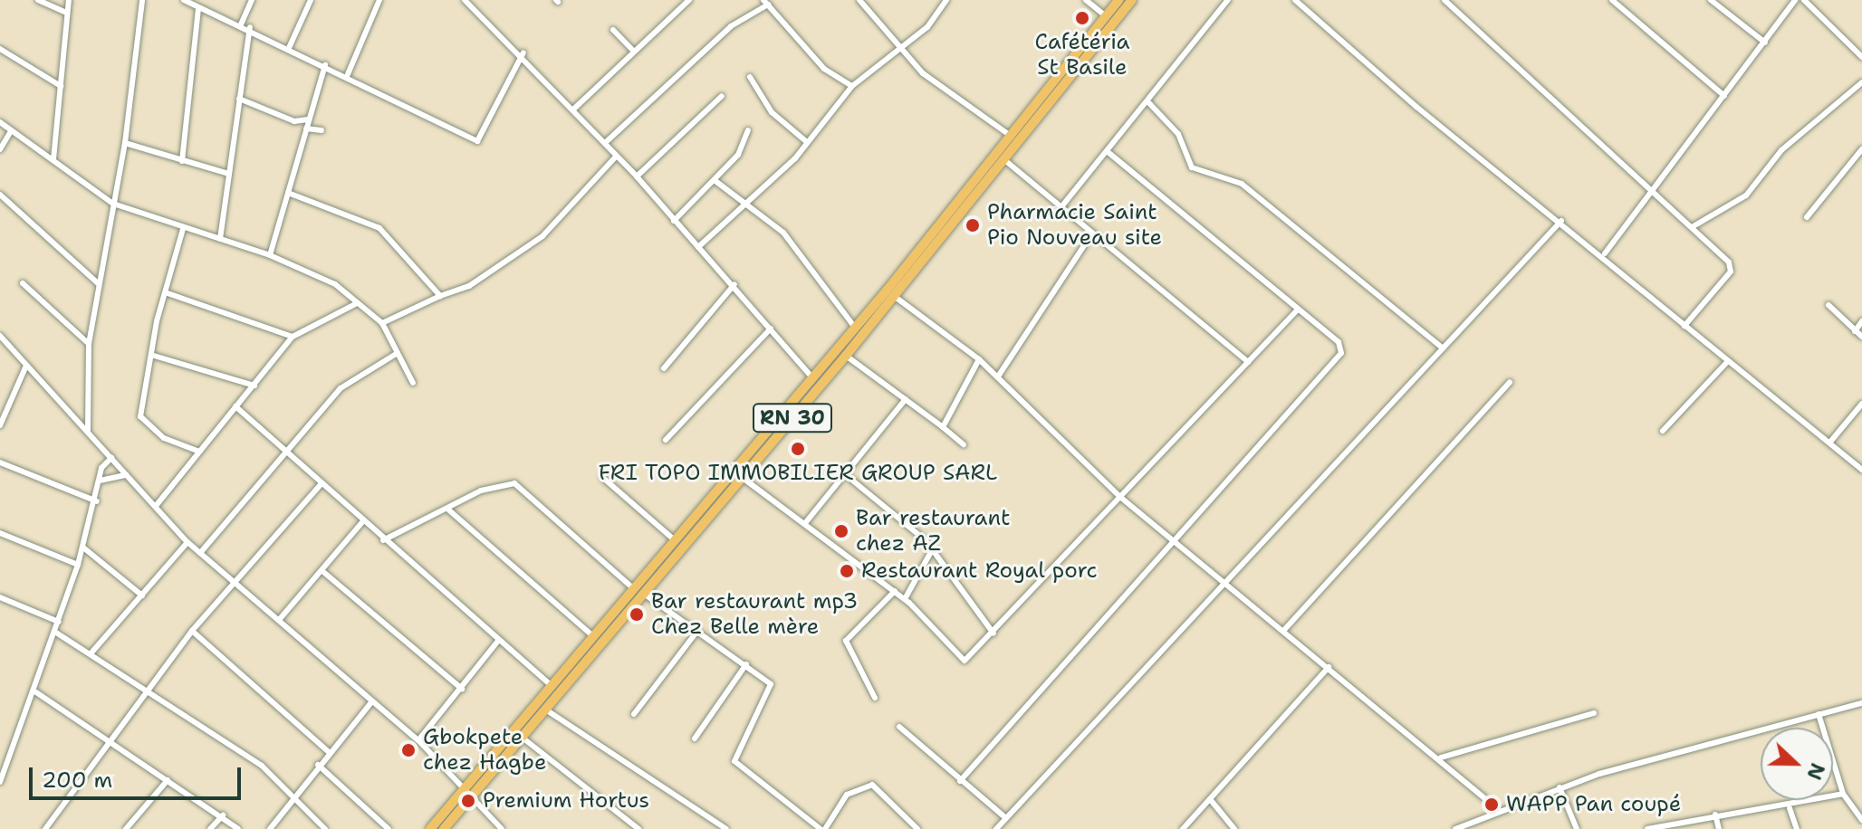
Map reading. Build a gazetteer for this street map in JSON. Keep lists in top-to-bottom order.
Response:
{
  "streets": {
    "main road": ["RN 30"]
  },
  "places": [
    "Cafétéria St Basile",
    "Pharmacie Saint Pio Nouveau site",
    "FRI TOPO IMMOBILIER GROUP SARL",
    "Bar restaurant chez AZ",
    "Restaurant Royal porc",
    "Bar restaurant mp3 Chez Belle mère",
    "Gbokpete chez Hagbe",
    "Premium Hortus",
    "WAPP Pan coupé"
  ],
  "scale_bar": "200 m",
  "north": "right"
}
